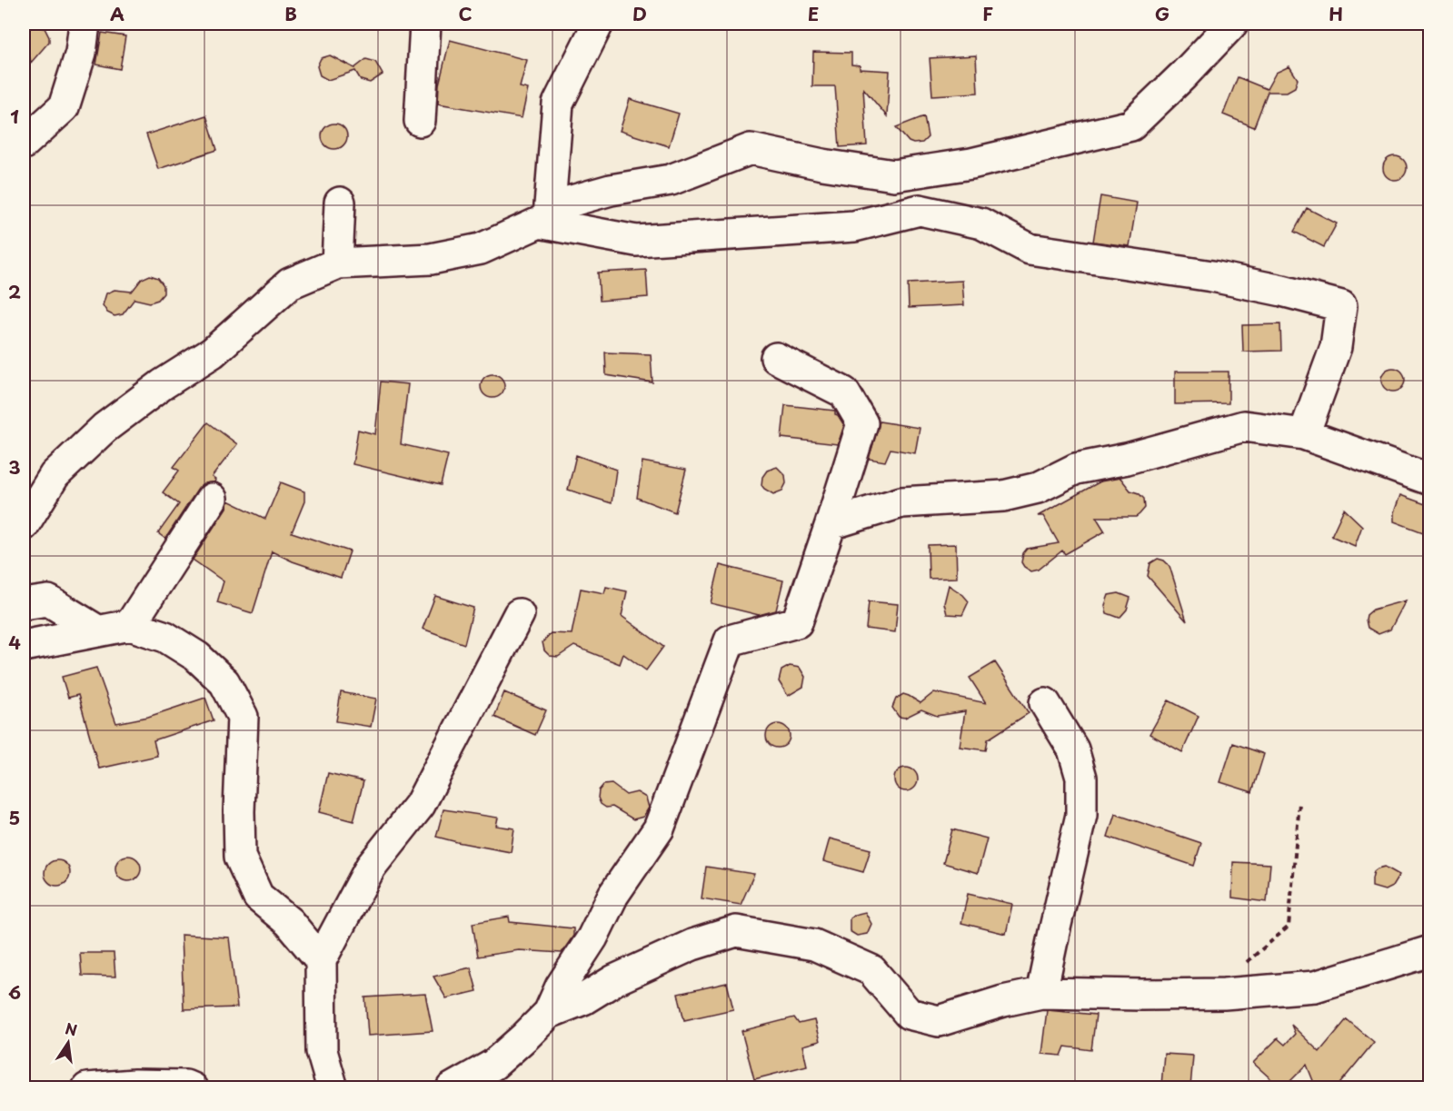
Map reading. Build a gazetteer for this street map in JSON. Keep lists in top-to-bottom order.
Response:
{
  "north": "top",
  "grid": {
    "columns": [
      "A",
      "B",
      "C",
      "D",
      "E",
      "F",
      "G",
      "H"
    ],
    "rows": [
      "1",
      "2",
      "3",
      "4",
      "5",
      "6"
    ]
  }
}
